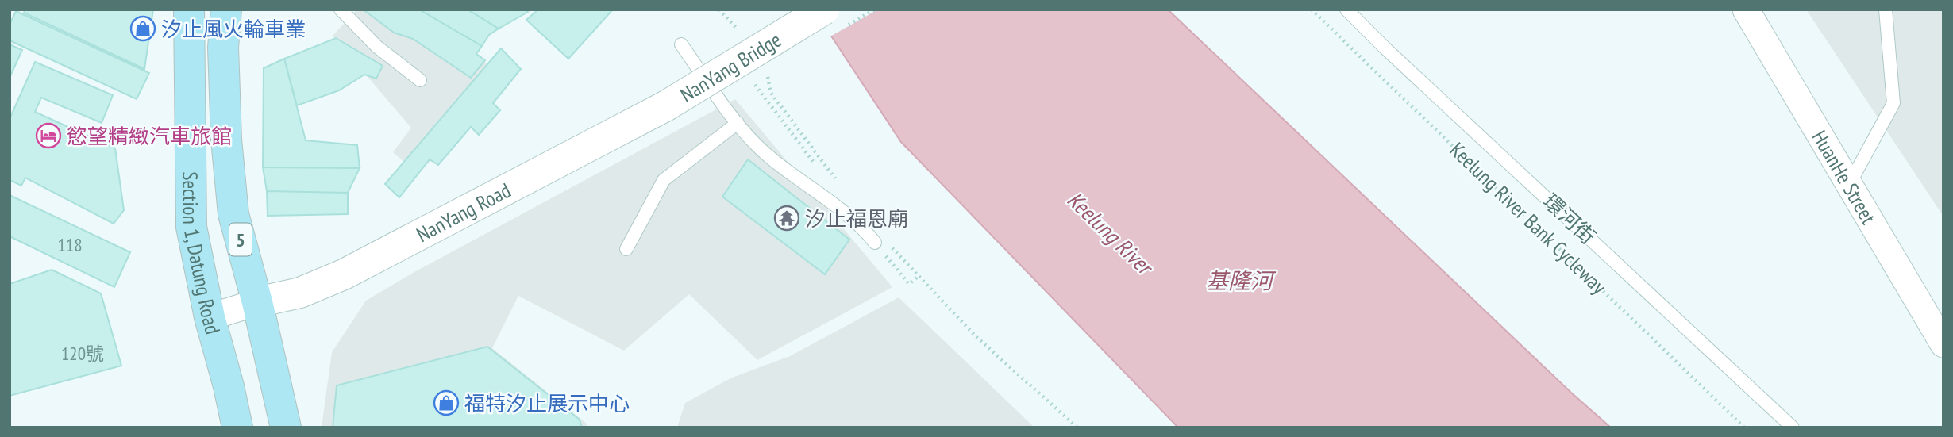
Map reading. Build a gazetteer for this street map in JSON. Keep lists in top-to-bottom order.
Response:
{
  "streets": {
    "main road": ["5", "Section 1, Datung Road"],
    "street": ["NanYang Bridge", "HuanHe Street", "NanYang Road"],
    "lane": ["環河街"],
    "path": ["Keelung River Bank Cycleway"]
  },
  "crossings": [
    ["NanYang Bridge", "NanYang Road"],
    ["NanYang Road", "Section 1, Datung Road"]
  ],
  "water": ["Keelung River", "基隆河"],
  "places": {
    "shop": ["汐止風火輪車業", "福特汐止展示中心"],
    "hotel": ["慾望精緻汽車旅館"],
    "temple": ["汐止福恩廟"]
  },
  "house_numbers": ["118", "120號"]
}
